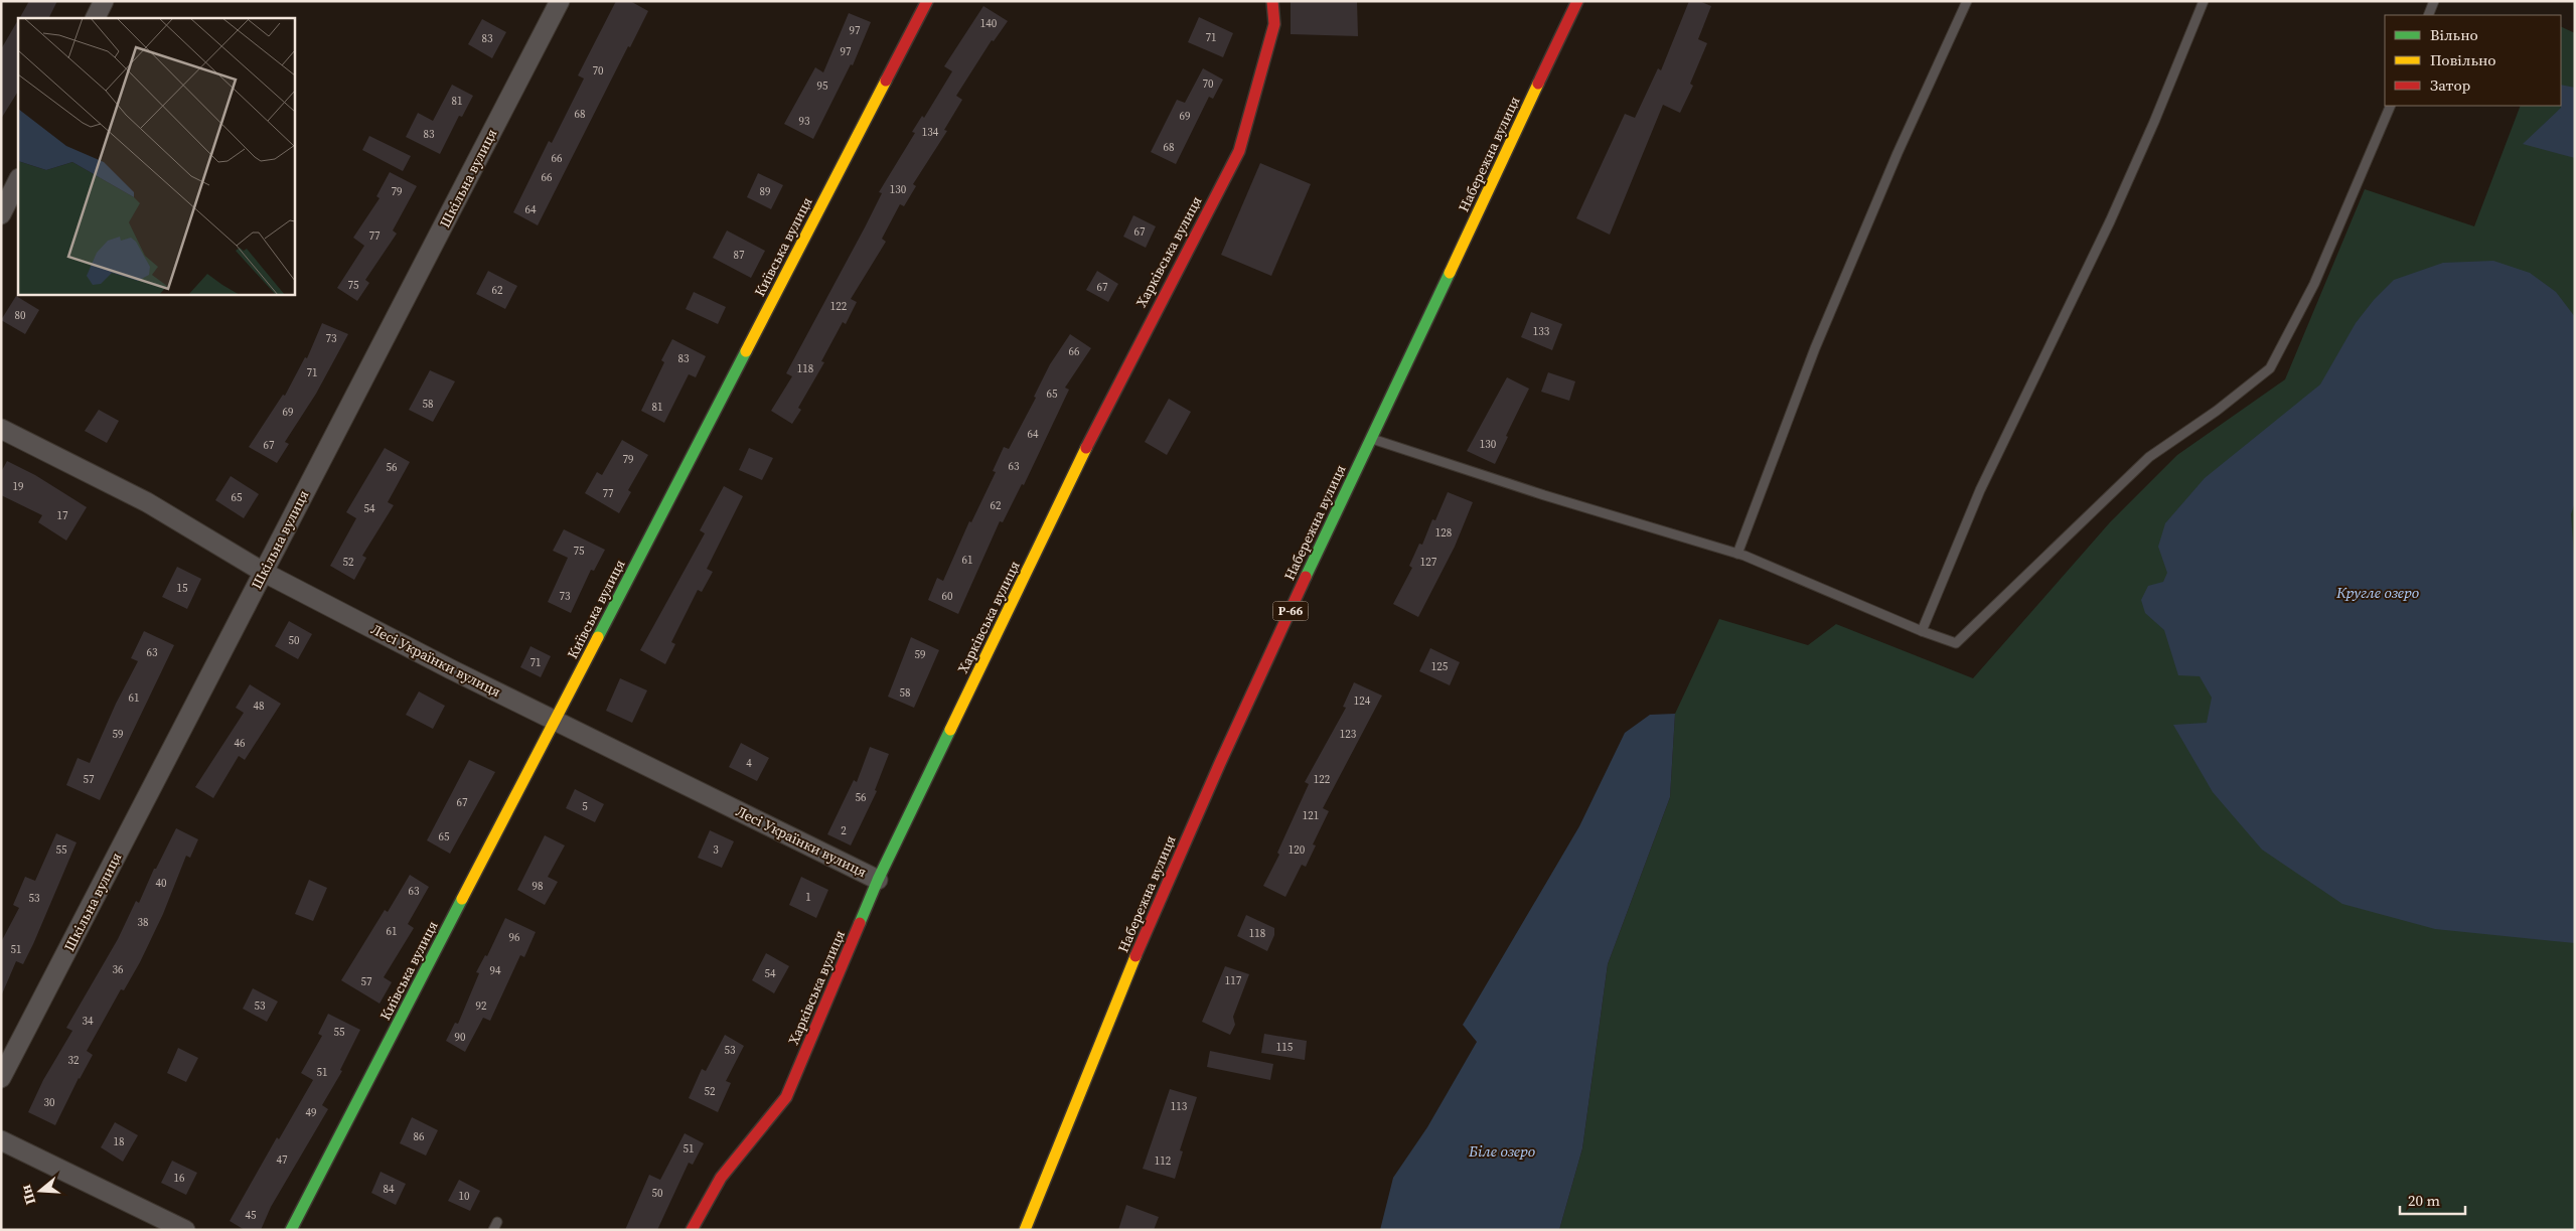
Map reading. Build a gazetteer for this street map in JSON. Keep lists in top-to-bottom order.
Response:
{
  "streets": {
    "street": [
      "Набережна вулиця",
      "Шкільна вулиця",
      "Київська вулиця",
      "Харківська вулиця",
      "Р-66",
      "Лесі Українки вулиця"
    ]
  },
  "crossings": [
    ["Шкільна вулиця", "Лесі Українки вулиця"],
    ["Київська вулиця", "Лесі Українки вулиця"],
    ["Харківська вулиця", "Лесі Українки вулиця"]
  ],
  "water": ["Кругле озеро", "Біле озеро"],
  "house_numbers": [
    "140",
    "97",
    "71",
    "83",
    "97",
    "70",
    "70",
    "95",
    "81",
    "68",
    "69",
    "93",
    "134",
    "83",
    "68",
    "66",
    "66",
    "130",
    "79",
    "89",
    "64",
    "67",
    "77",
    "87",
    "75",
    "67",
    "62",
    "122",
    "80",
    "133",
    "73",
    "66",
    "83",
    "118",
    "71",
    "65",
    "58",
    "81",
    "69",
    "64",
    "130",
    "67",
    "79",
    "63",
    "56",
    "19",
    "77",
    "65",
    "62",
    "54",
    "17",
    "128",
    "75",
    "61",
    "52",
    "127",
    "15",
    "73",
    "60",
    "50",
    "63",
    "59",
    "71",
    "125",
    "58",
    "61",
    "124",
    "48",
    "59",
    "123",
    "46",
    "4",
    "57",
    "122",
    "56",
    "67",
    "5",
    "121",
    "2",
    "65",
    "55",
    "3",
    "120",
    "40",
    "98",
    "63",
    "1",
    "53",
    "38",
    "61",
    "118",
    "96",
    "51",
    "36",
    "94",
    "54",
    "117",
    "57",
    "53",
    "92",
    "34",
    "55",
    "90",
    "115",
    "53",
    "32",
    "51",
    "52",
    "30",
    "113",
    "49",
    "86",
    "18",
    "51",
    "47",
    "112",
    "16",
    "84",
    "50",
    "10",
    "45"
  ],
  "legend": ["Вільно", "Повільно", "Затор"],
  "scale_bar": "20 m",
  "north": "left"
}
